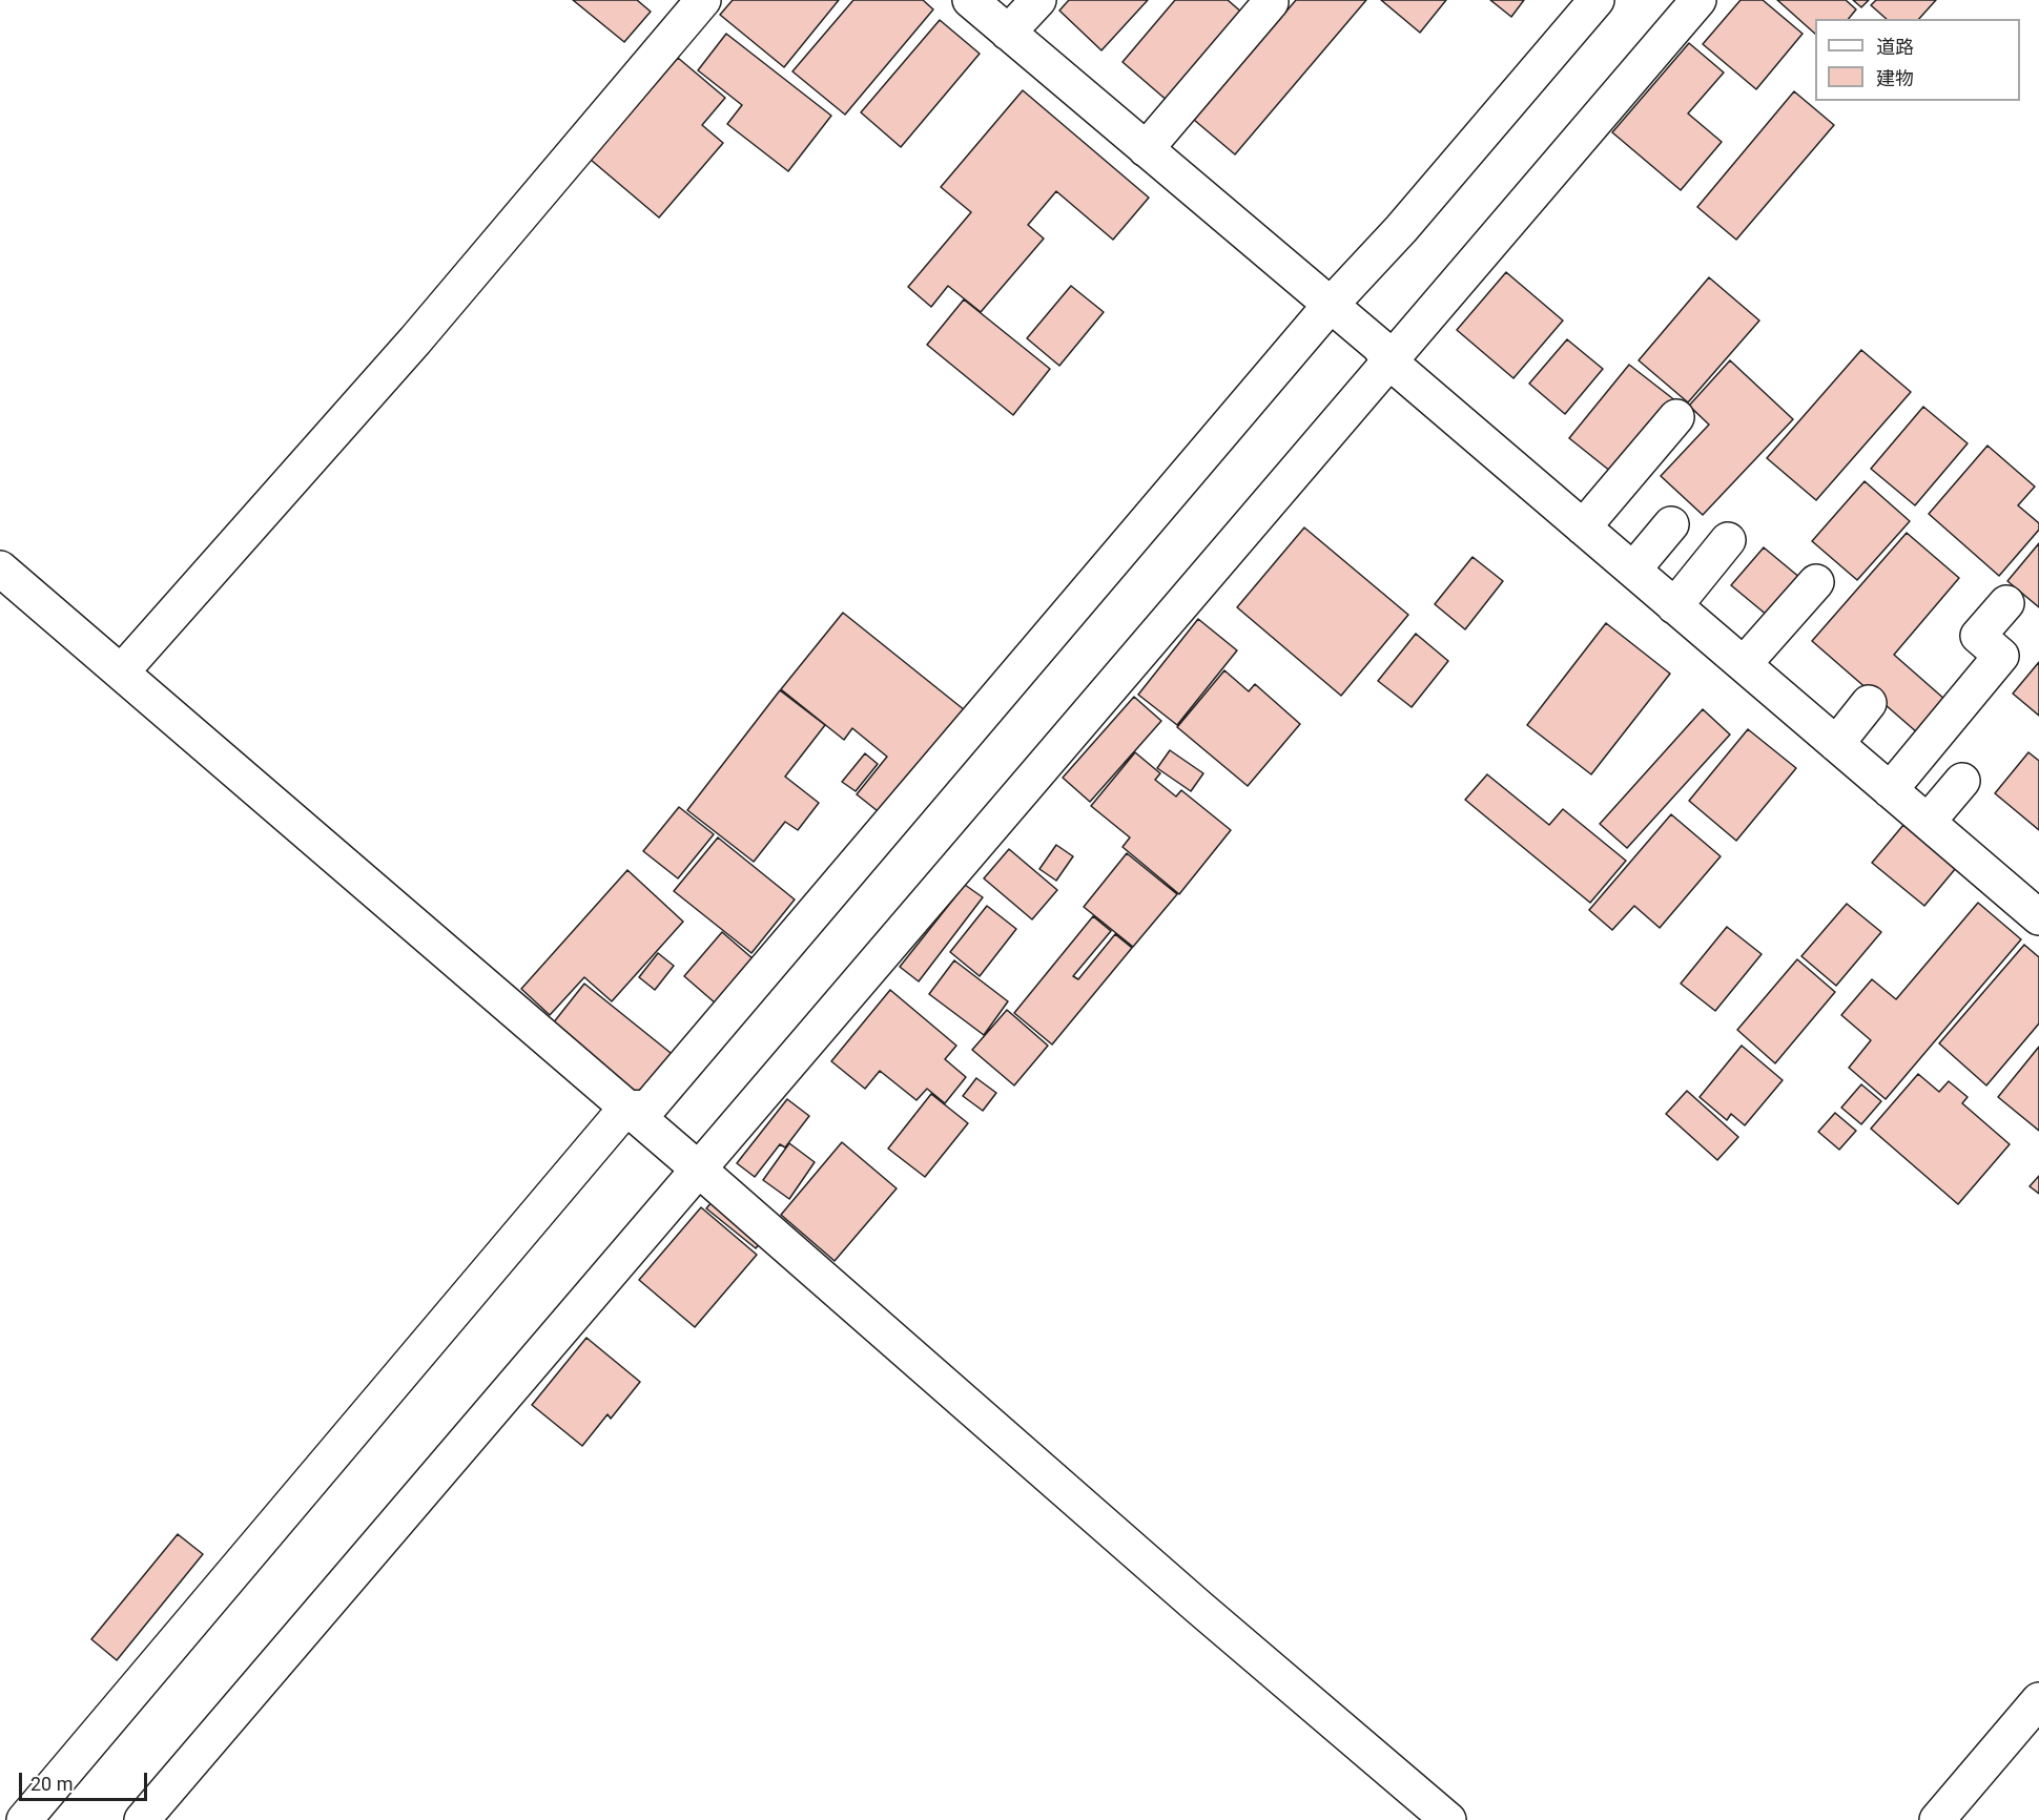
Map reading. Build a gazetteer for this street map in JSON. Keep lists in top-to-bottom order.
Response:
{
  "legend": ["道路", "建物"],
  "scale_bar": "20 m"
}
